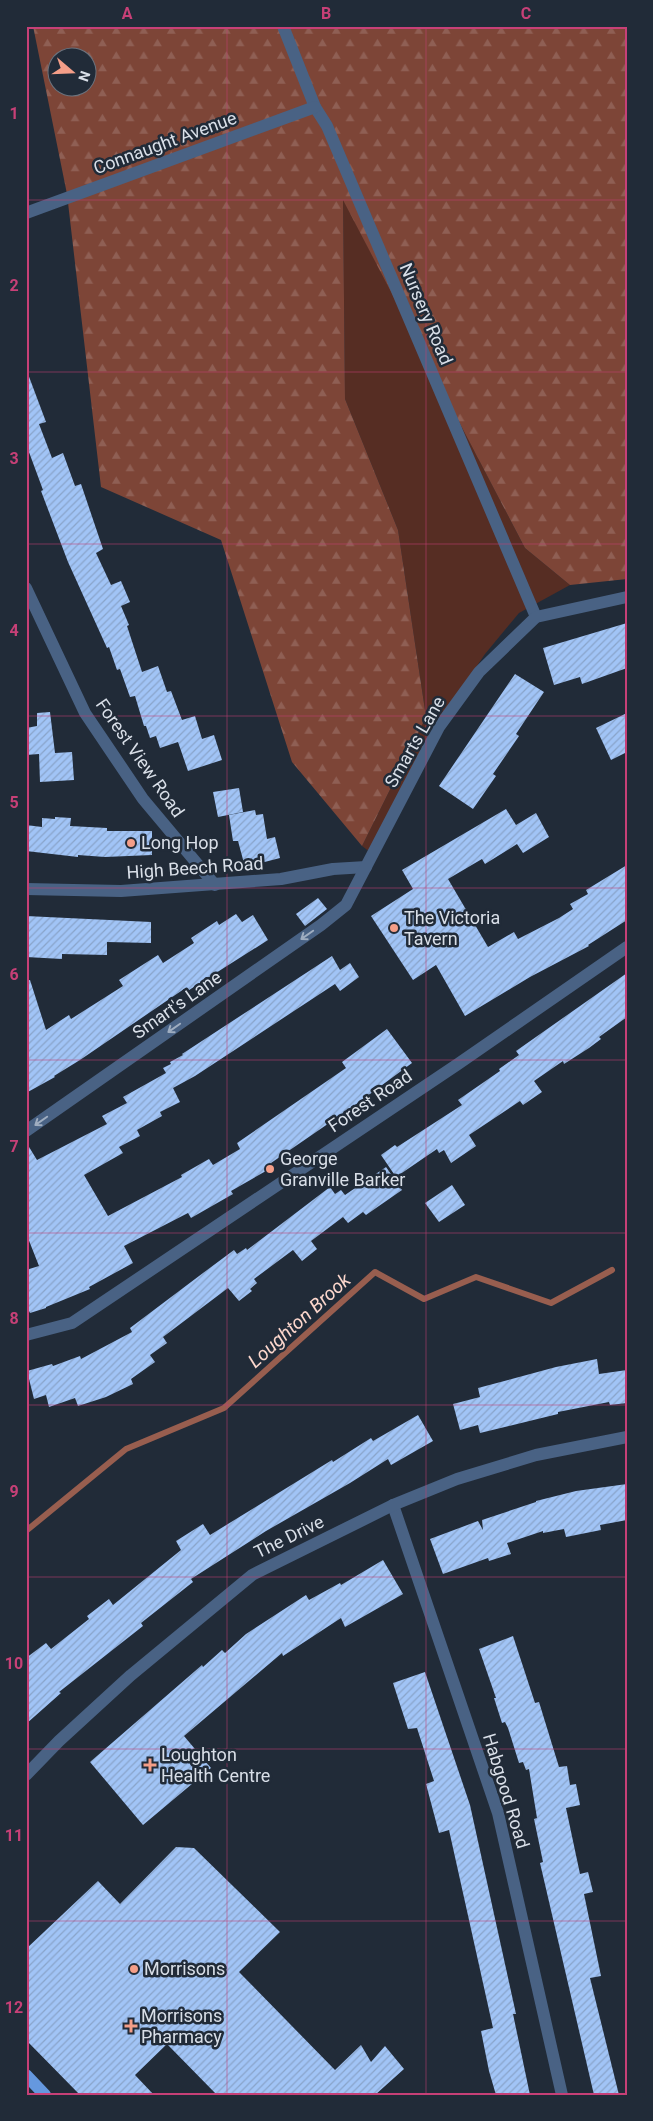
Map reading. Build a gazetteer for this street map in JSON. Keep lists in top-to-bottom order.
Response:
{
  "streets": {
    "street": [
      "Connaught Avenue",
      "Nursery Road",
      "Smarts Lane",
      "Forest View Road",
      "High Beech Road",
      "Smart's Lane",
      "Forest Road",
      "The Drive",
      "Habgood Road"
    ]
  },
  "crossings": [
    ["Connaught Avenue", "Nursery Road"],
    ["Nursery Road", "Smarts Lane"],
    ["Smarts Lane", "High Beech Road"],
    ["Smarts Lane", "Smart's Lane"],
    ["Forest View Road", "High Beech Road"],
    ["The Drive", "Habgood Road"]
  ],
  "one_way": ["Smart's Lane"],
  "water": ["Loughton Brook"],
  "places": {
    "other": [
      "Long Hop",
      "The Victoria Tavern",
      "George Granville Barker",
      "Morrisons"
    ],
    "health": ["Loughton Health Centre", "Morrisons Pharmacy"]
  },
  "north": "right",
  "grid": {
    "columns": ["A", "B", "C"],
    "rows": [
      "1",
      "2",
      "3",
      "4",
      "5",
      "6",
      "7",
      "8",
      "9",
      "10",
      "11",
      "12"
    ]
  }
}
